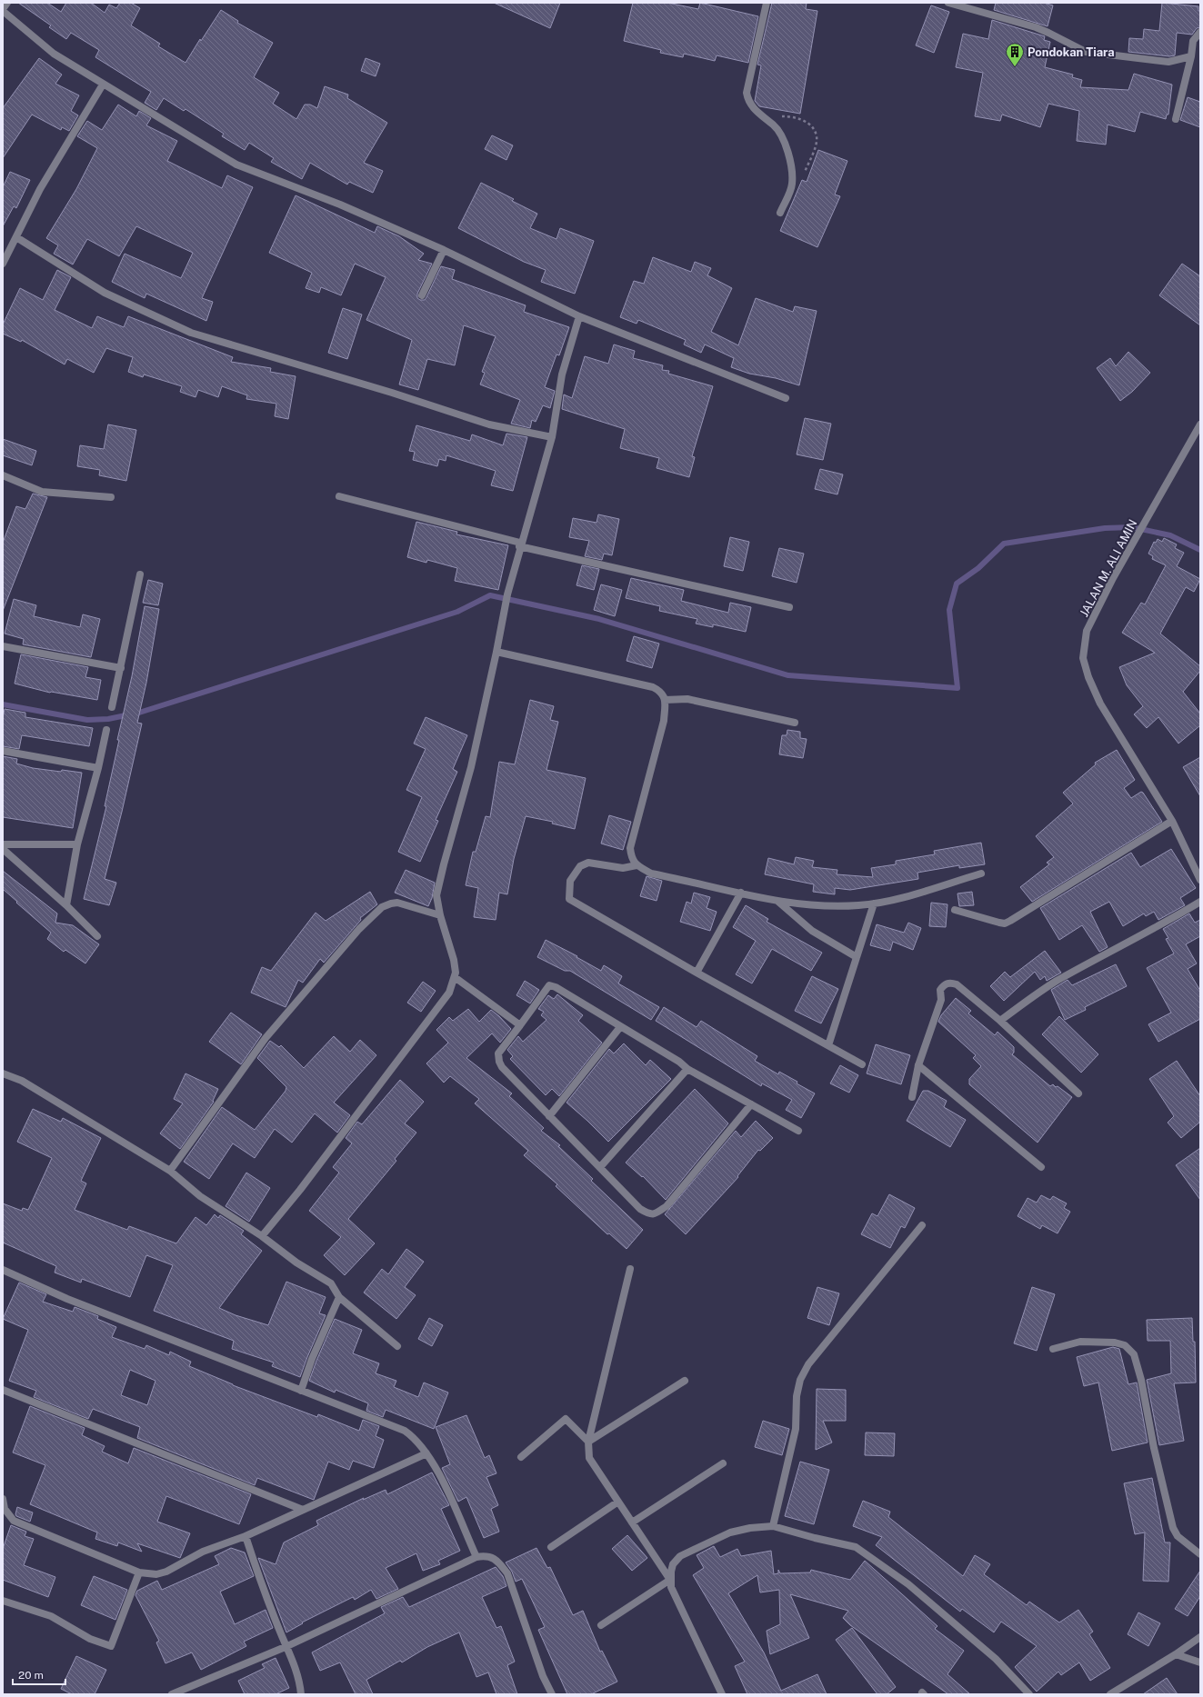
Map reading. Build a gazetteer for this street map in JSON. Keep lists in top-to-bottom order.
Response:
{
  "streets": {
    "street": ["JALAN M. ALI AMIN"]
  },
  "places": {
    "building": ["Pondokan Tiara"]
  },
  "scale_bar": "20 m"
}
